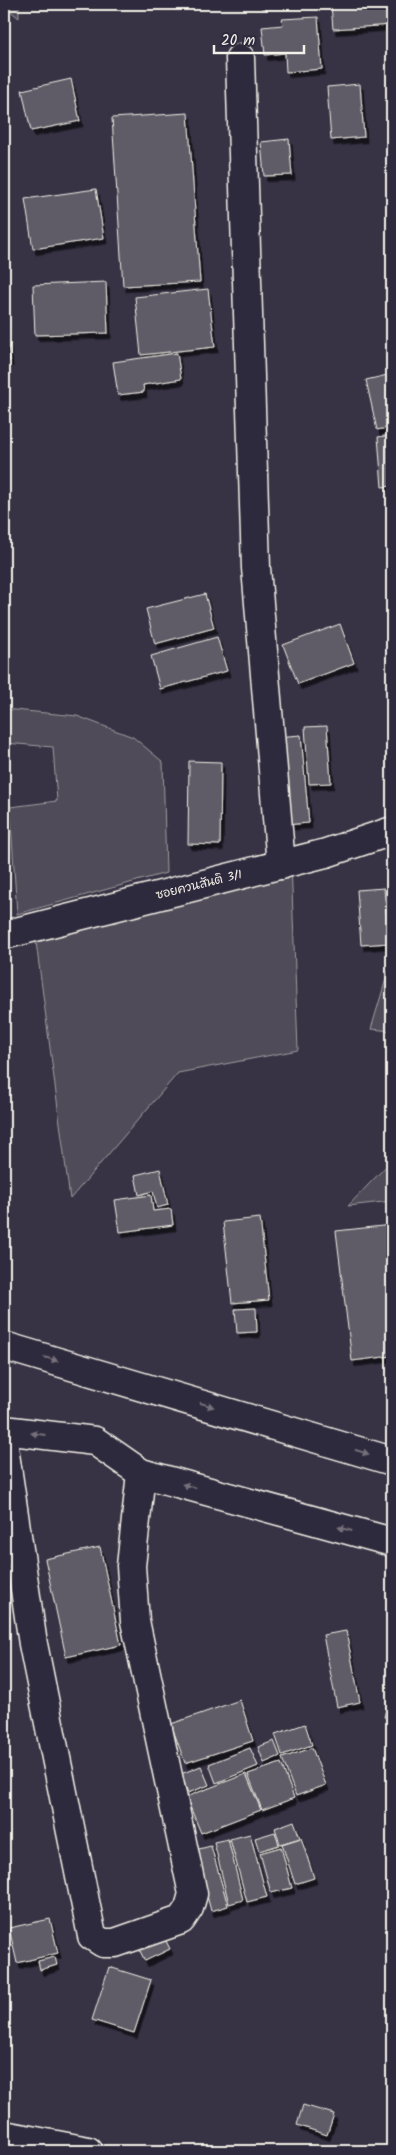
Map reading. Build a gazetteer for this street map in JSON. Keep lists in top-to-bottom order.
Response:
{
  "streets": {
    "street": ["ซอยควนสันติ 3/1"]
  },
  "scale_bar": "20 m"
}
